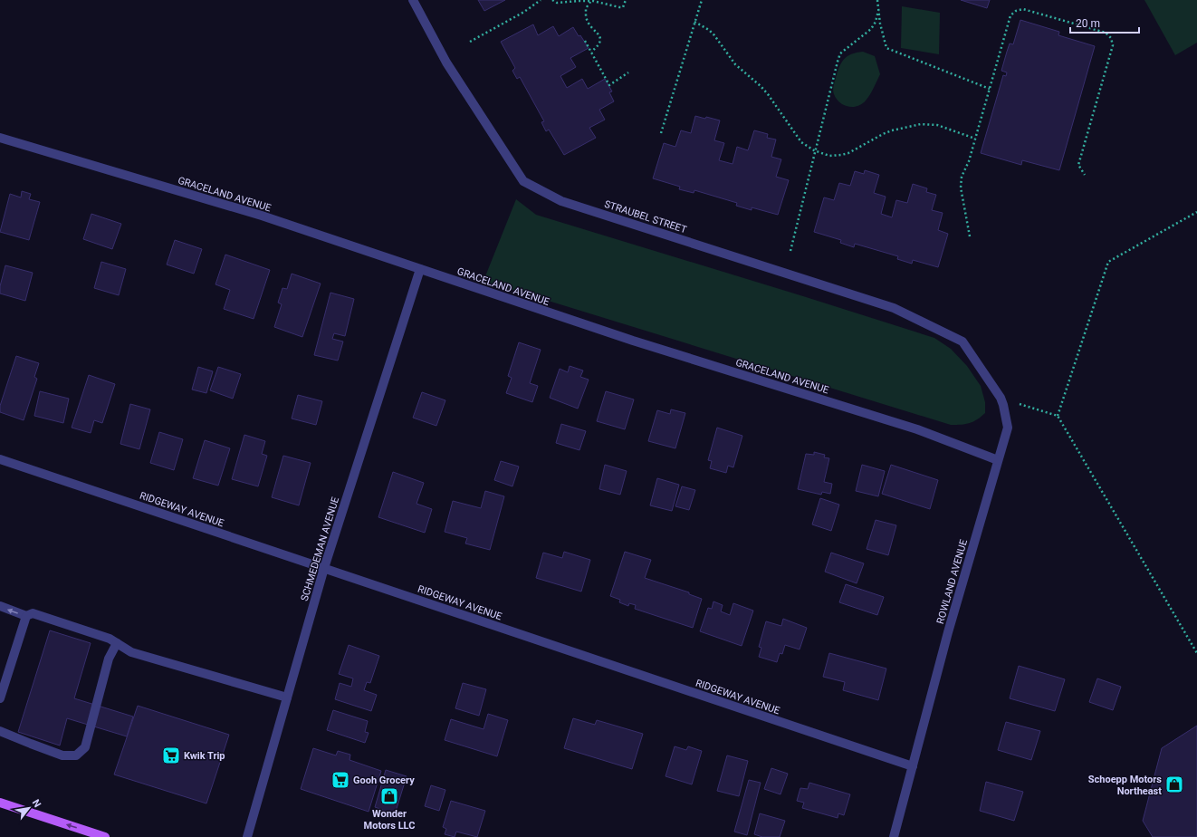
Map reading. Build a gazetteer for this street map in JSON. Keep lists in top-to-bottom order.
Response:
{
  "streets": {
    "street": [
      "GRACELAND AVENUE",
      "STRAUBEL STREET",
      "RIDGEWAY AVENUE",
      "SCHMEDEMAN AVENUE",
      "ROWLAND AVENUE"
    ]
  },
  "crossings": [
    ["GRACELAND AVENUE", "SCHMEDEMAN AVENUE"],
    ["GRACELAND AVENUE", "ROWLAND AVENUE"],
    ["STRAUBEL STREET", "ROWLAND AVENUE"],
    ["RIDGEWAY AVENUE", "SCHMEDEMAN AVENUE"],
    ["RIDGEWAY AVENUE", "ROWLAND AVENUE"]
  ],
  "places": {
    "supermarket": ["Kwik Trip", "Gooh Grocery"],
    "shop": ["Schoepp Motors Northeast", "Wonder Motors LLC"]
  },
  "scale_bar": "20 m",
  "north": "top right"
}
